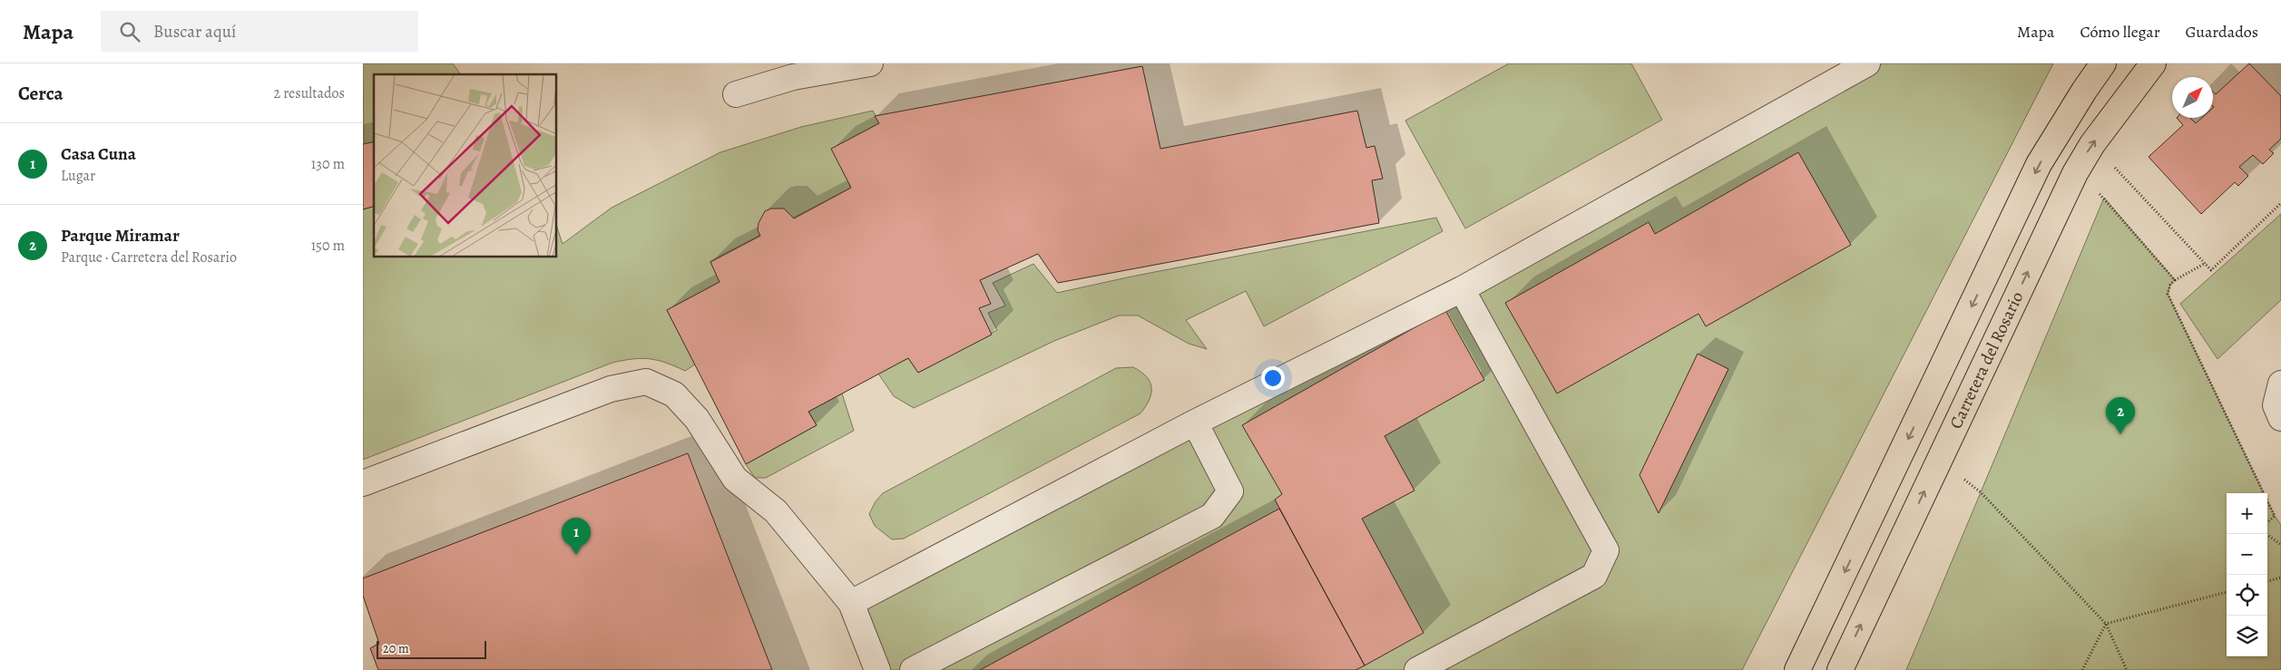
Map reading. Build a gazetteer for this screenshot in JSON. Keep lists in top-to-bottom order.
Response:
{
  "streets": {
    "main road": ["Carretera del Rosario"]
  },
  "scale_bar": "20 m",
  "north": "top right",
  "page": {
    "header": "Mapa",
    "search": "Buscar aquí",
    "nav": ["Mapa", "Cómo llegar", "Guardados"],
    "heading": ["Cerca", "2 resultados"],
    "list": [
      {
        "mark": "1",
        "name": "Casa Cuna",
        "note": "Lugar",
        "value": "130 m"
      },
      {
        "mark": "2",
        "name": "Parque Miramar",
        "note": "Parque · Carretera del Rosario",
        "value": "150 m"
      }
    ],
    "pins": ["2", "1"],
    "map_buttons": ["+", "−"],
    "scale": "20 m"
  }
}
